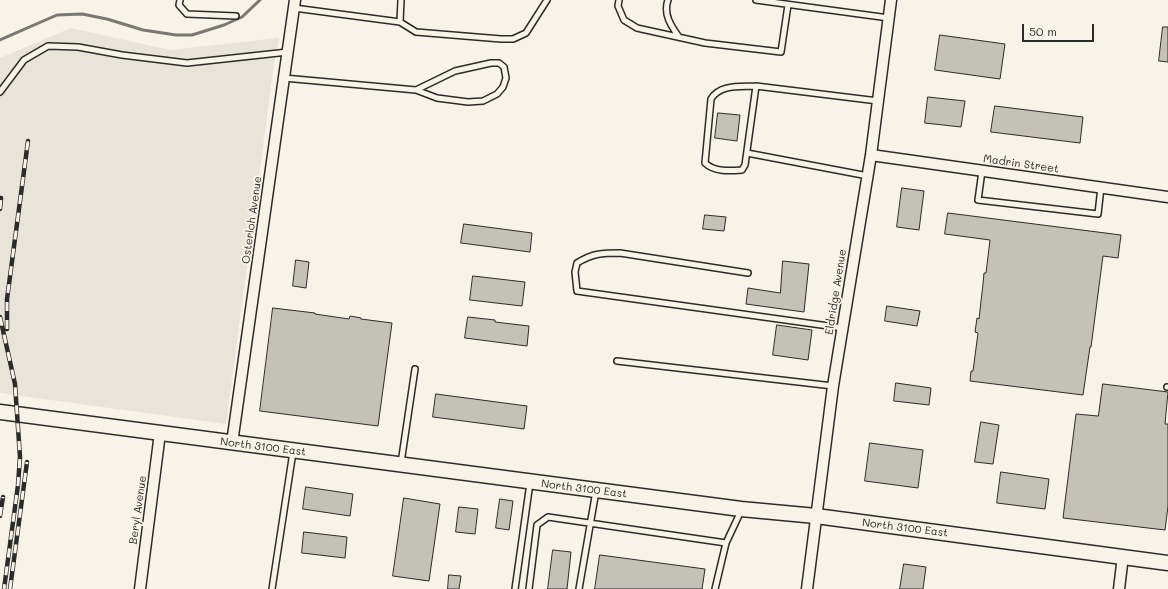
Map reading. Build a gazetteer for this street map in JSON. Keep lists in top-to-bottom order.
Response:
{
  "streets": {
    "main road": ["North 3100 East"],
    "street": [
      "Madrin Street",
      "Osterloh Avenue",
      "Eldridge Avenue",
      "Beryl Avenue"
    ]
  },
  "crossings": [
    ["Madrin Street", "Eldridge Avenue"],
    ["Osterloh Avenue", "North 3100 East"],
    ["Eldridge Avenue", "North 3100 East"],
    ["North 3100 East", "Beryl Avenue"]
  ],
  "scale_bar": "50 m"
}
